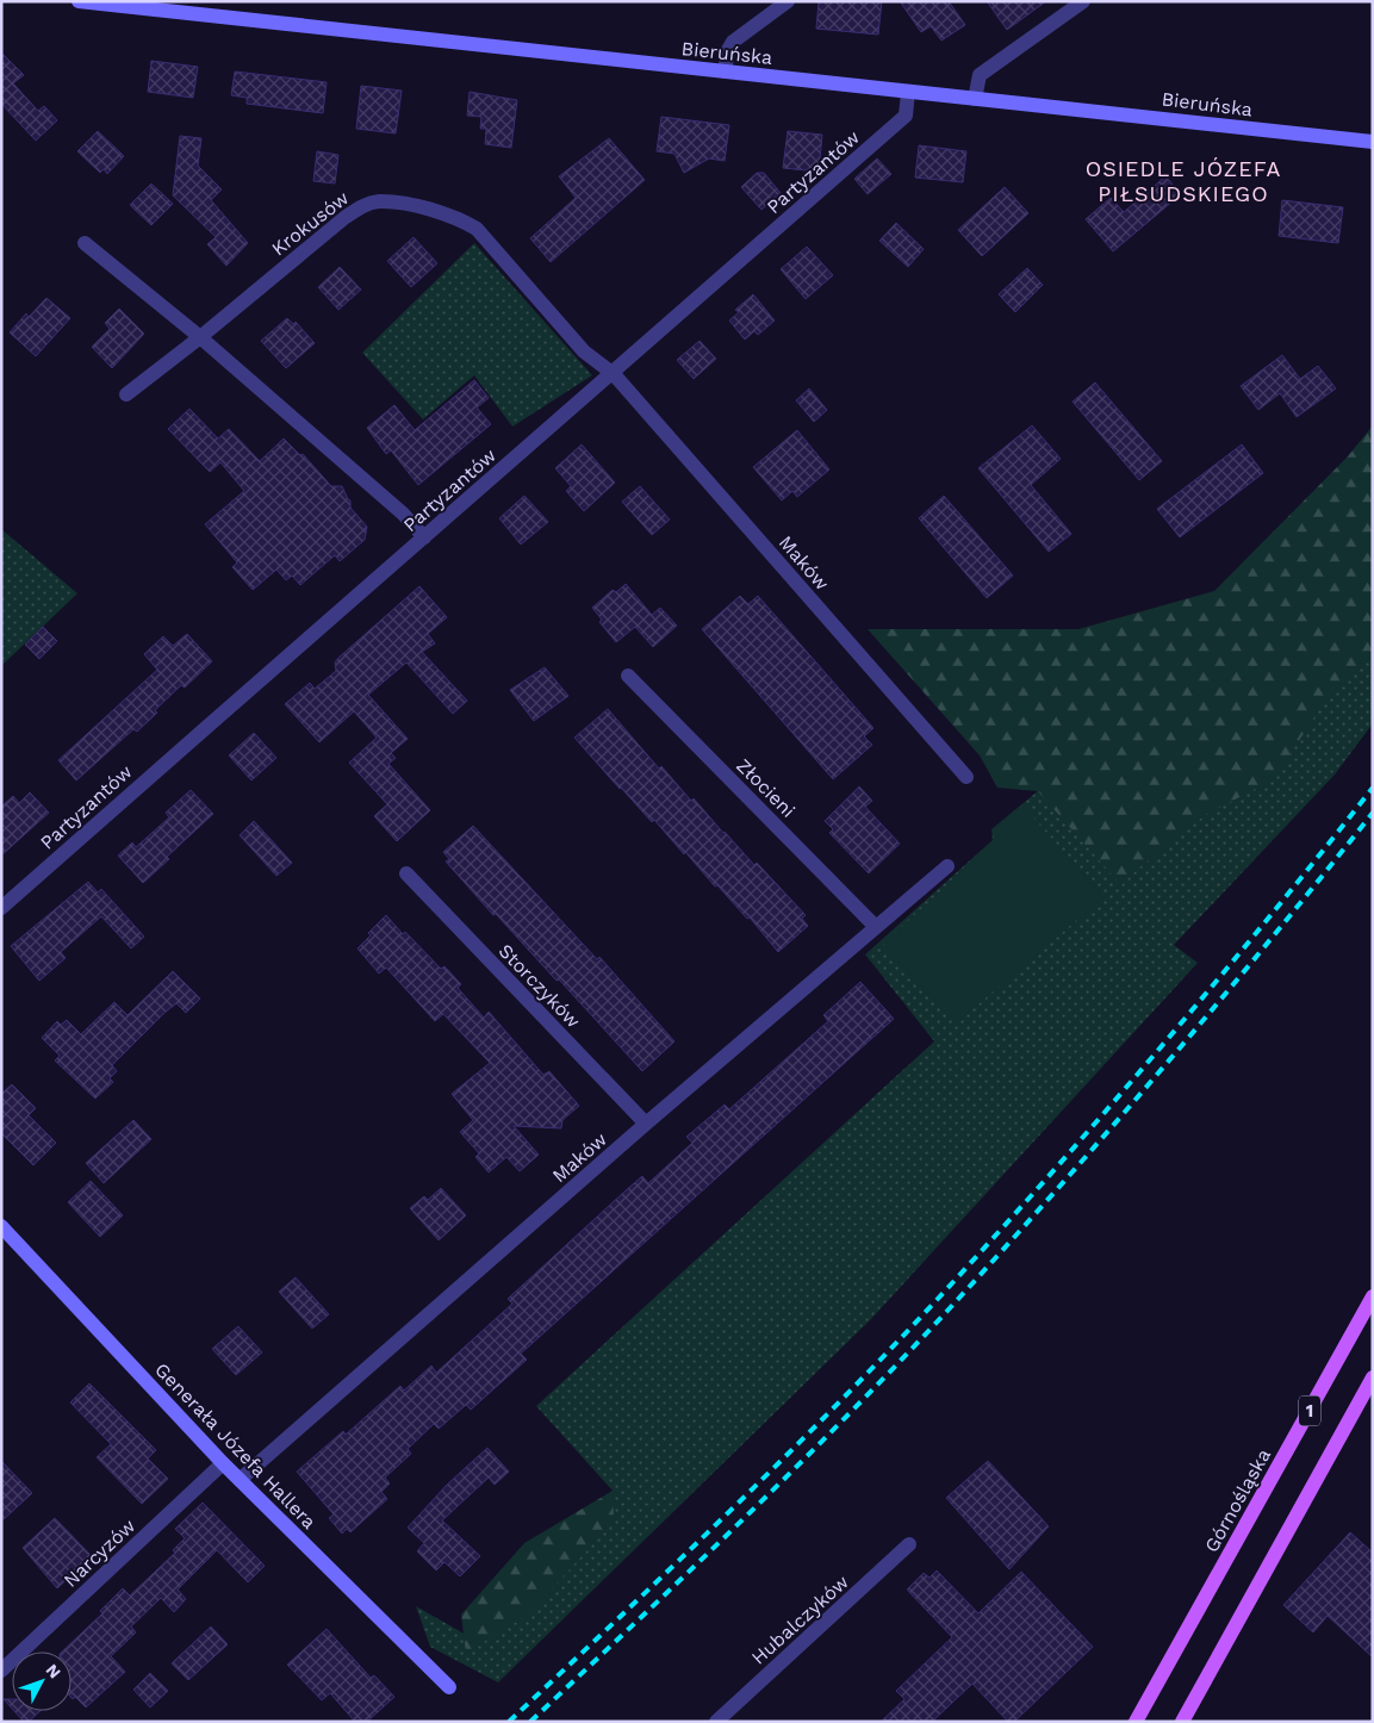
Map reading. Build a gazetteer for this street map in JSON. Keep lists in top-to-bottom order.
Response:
{
  "streets": {
    "main road": ["1", "Górnośląska"],
    "street": [
      "Bieruńska",
      "Partyzantów",
      "Krokusów",
      "Maków",
      "Złocieni",
      "Storczyków",
      "Generała Józefa Hallera",
      "Narcyzów",
      "Hubalczyków"
    ]
  },
  "crossings": [
    ["Bieruńska", "Partyzantów"],
    ["Partyzantów", "Krokusów"],
    ["Partyzantów", "Maków"],
    ["Krokusów", "Maków"],
    ["Maków", "Złocieni"],
    ["Maków", "Storczyków"],
    ["Maków", "Generała Józefa Hallera"],
    ["Generała Józefa Hallera", "Narcyzów"]
  ],
  "districts": ["OSIEDLE JÓZEFA PIŁSUDSKIEGO"],
  "north": "top right"
}
